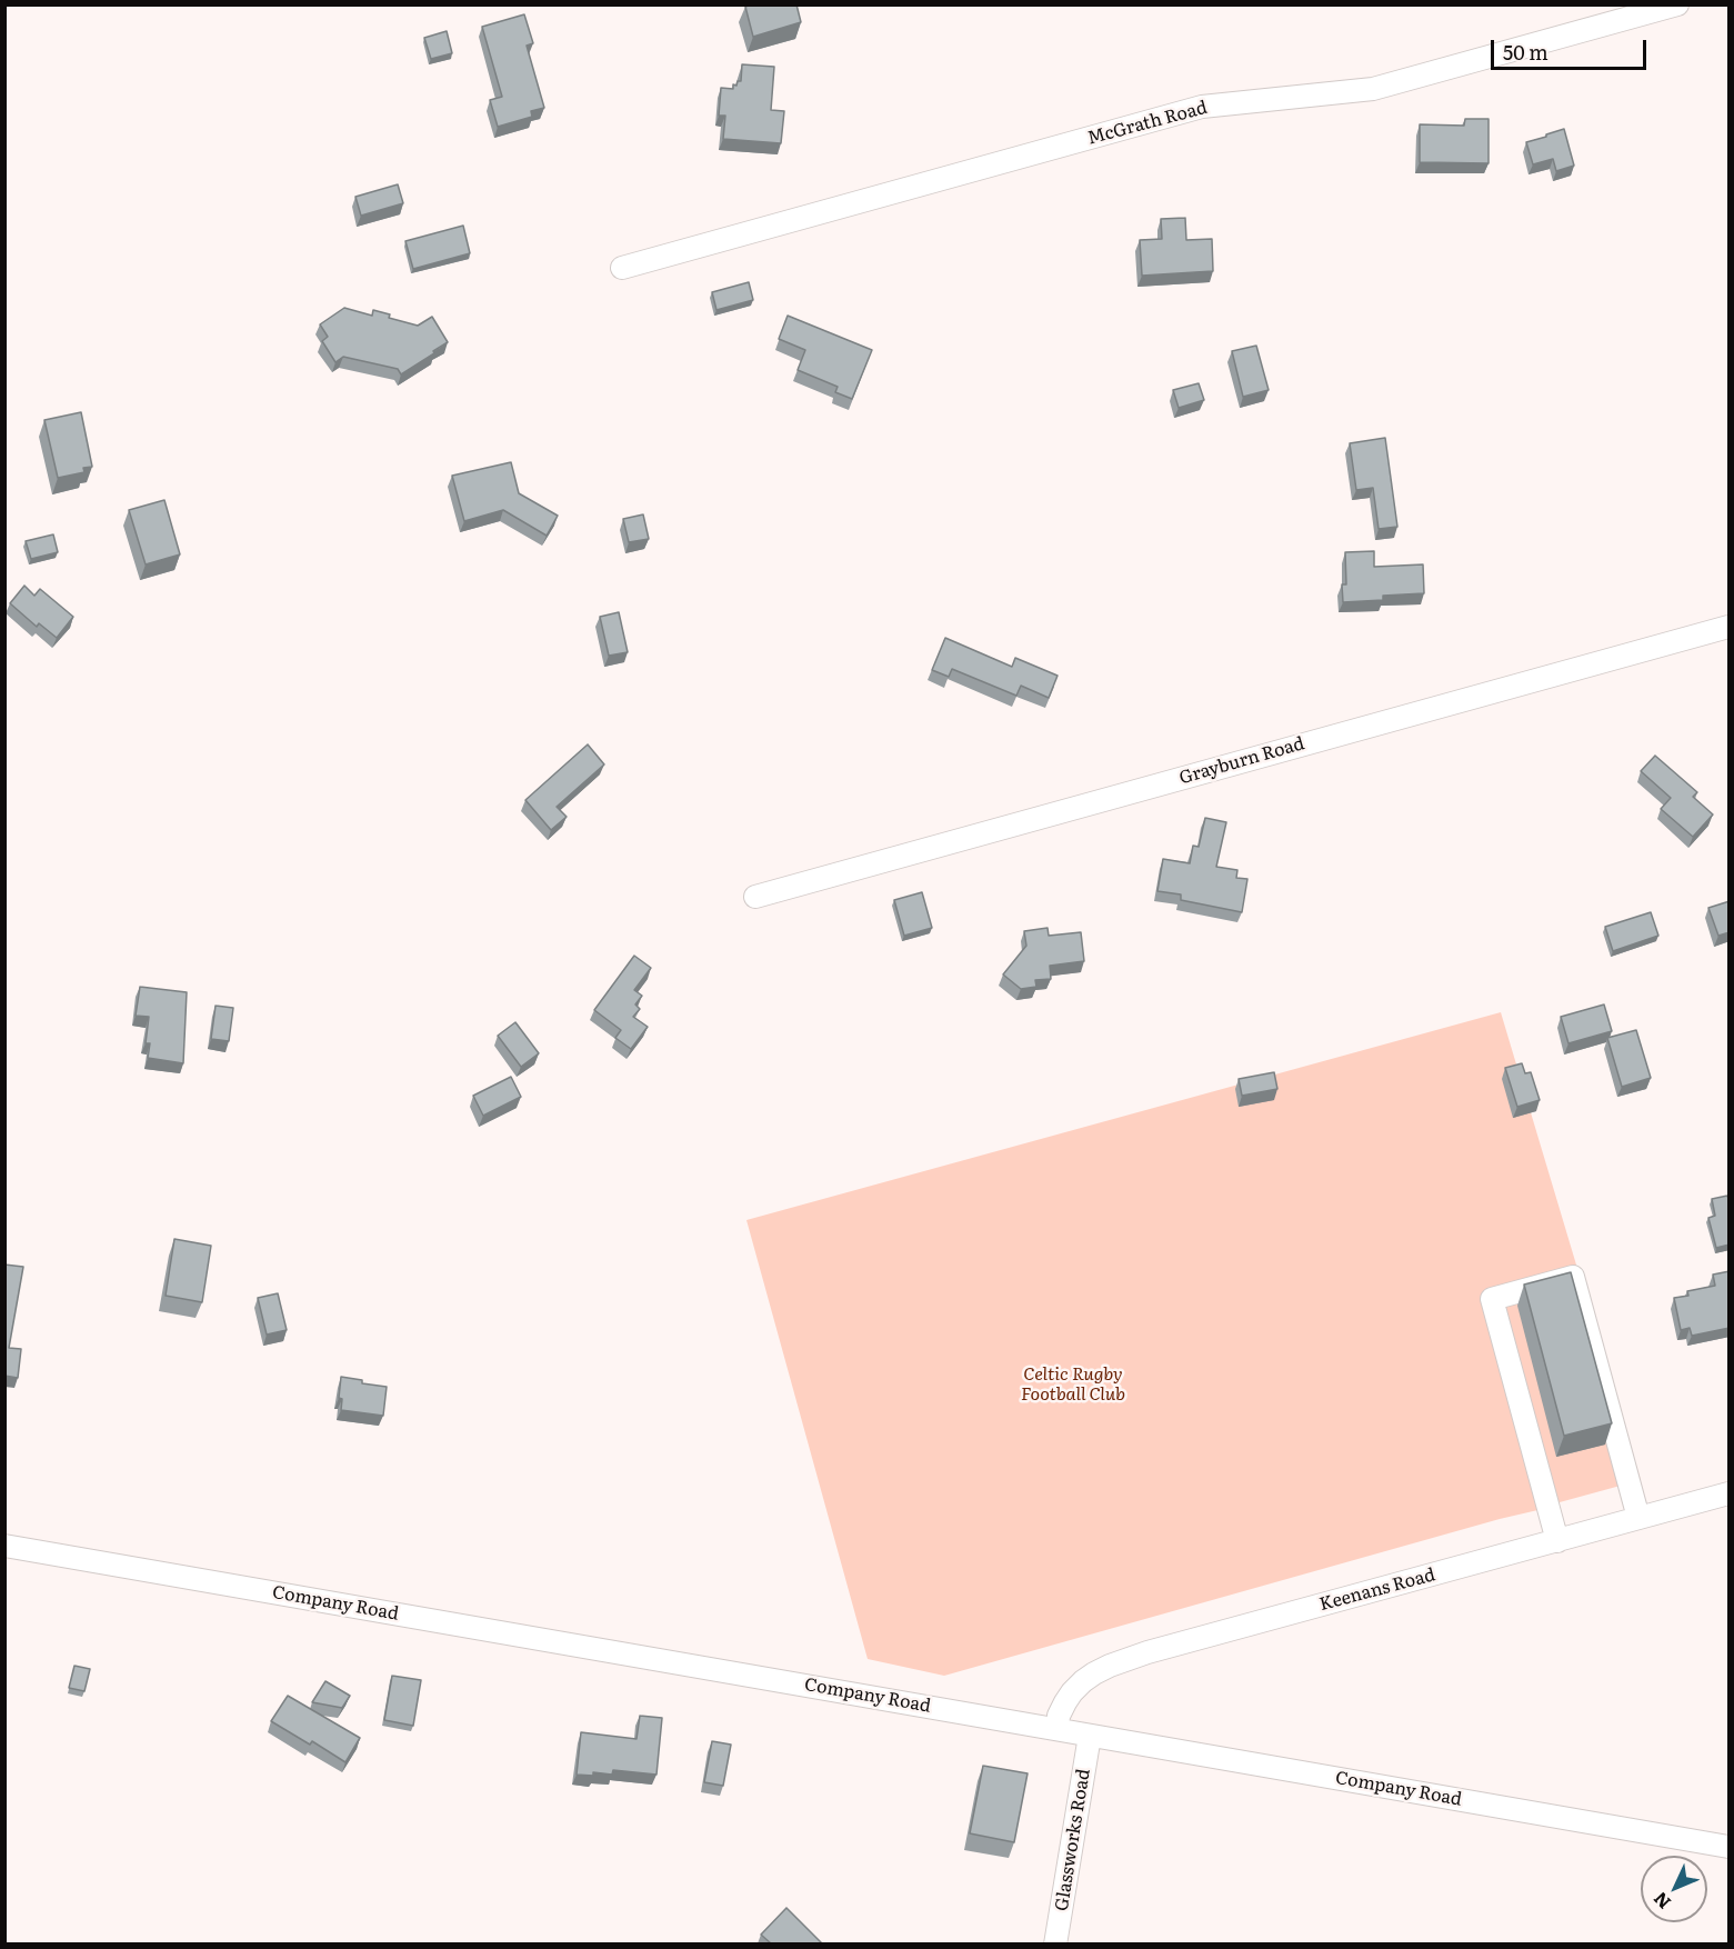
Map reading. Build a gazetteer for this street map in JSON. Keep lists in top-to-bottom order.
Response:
{
  "streets": {
    "street": [
      "McGrath Road",
      "Grayburn Road",
      "Keenans Road",
      "Company Road",
      "Glassworks Road"
    ]
  },
  "crossings": [
    ["Keenans Road", "Company Road"],
    ["Company Road", "Glassworks Road"]
  ],
  "parks": ["Celtic Rugby Football Club"],
  "scale_bar": "50 m",
  "north": "bottom left"
}
